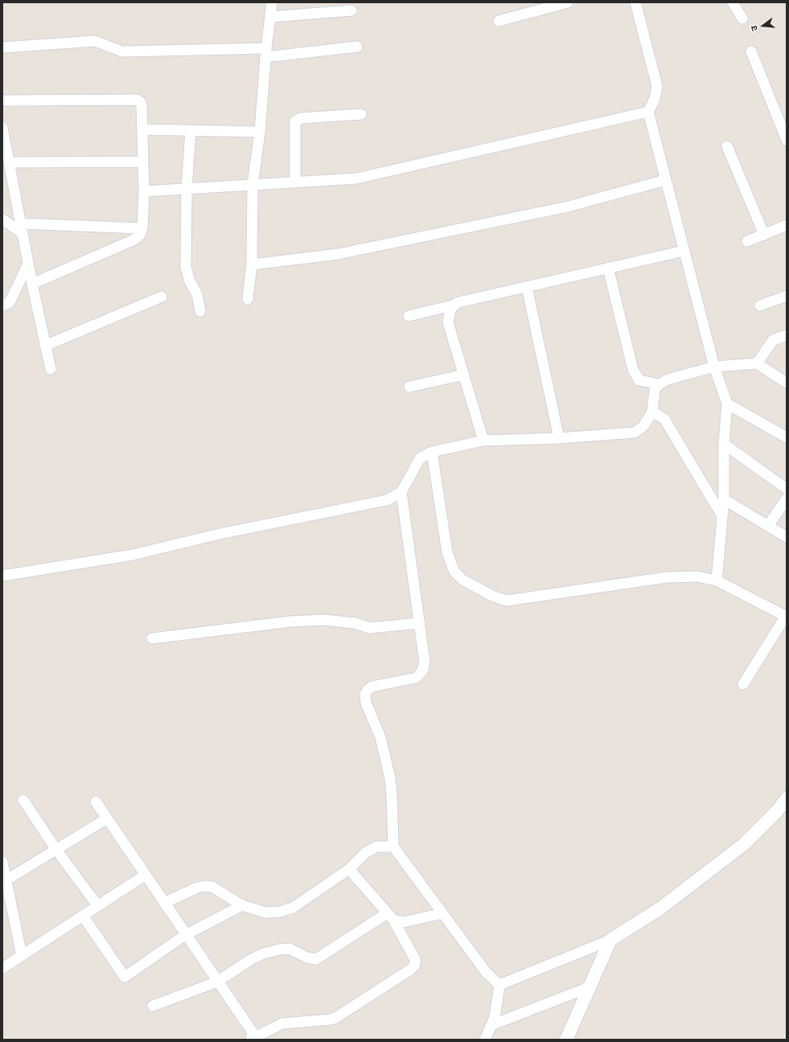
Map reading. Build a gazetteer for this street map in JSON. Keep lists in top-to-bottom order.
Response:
{
  "north": "left"
}
